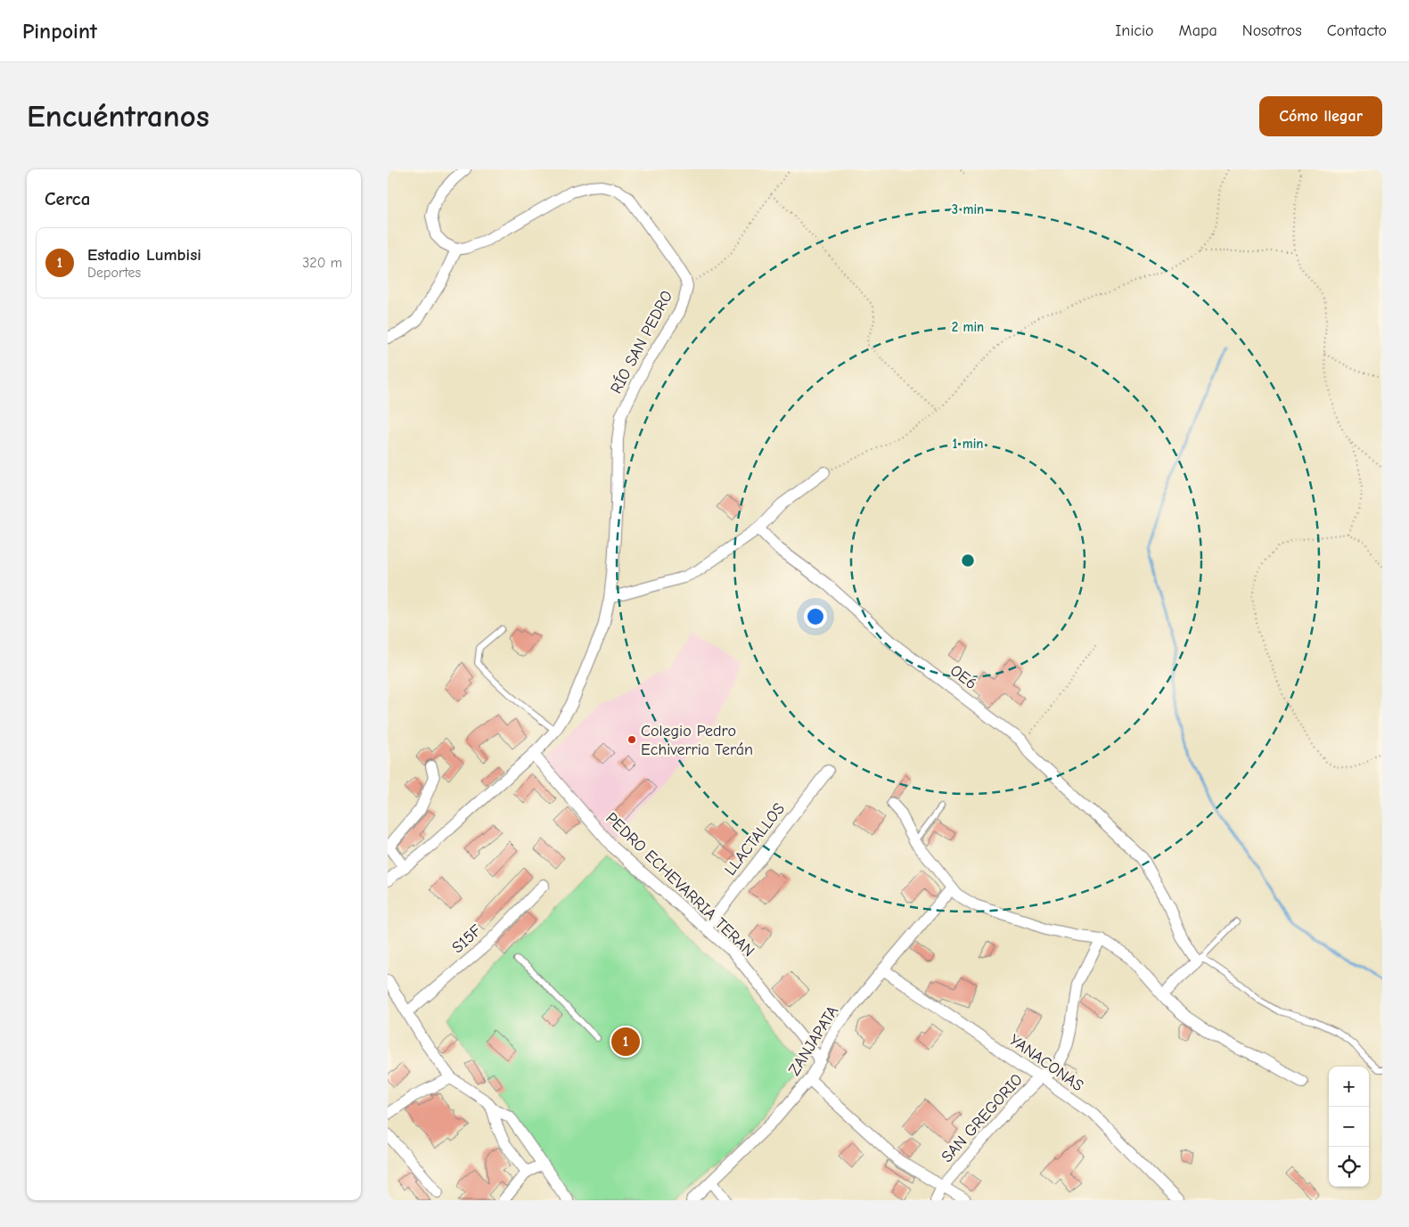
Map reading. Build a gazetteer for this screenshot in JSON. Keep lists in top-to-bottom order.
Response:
{
  "streets": {
    "street": [
      "RÍO SAN PEDRO",
      "OE6",
      "LLACTALLOS",
      "PEDRO ECHEVARRIA TERAN",
      "S15F",
      "ZANJAPATA",
      "YANACONAS",
      "SAN GREGORIO"
    ]
  },
  "crossings": [
    ["RÍO SAN PEDRO", "PEDRO ECHEVARRIA TERAN"],
    ["LLACTALLOS", "PEDRO ECHEVARRIA TERAN"],
    ["PEDRO ECHEVARRIA TERAN", "ZANJAPATA"],
    ["ZANJAPATA", "YANACONAS"],
    ["YANACONAS", "SAN GREGORIO"]
  ],
  "places": ["Colegio Pedro Echiverria Terán"],
  "page": {
    "header": "Pinpoint",
    "nav": [
      "Inicio",
      "Mapa",
      "Nosotros",
      "Contacto"
    ],
    "buttons": "Cómo llegar",
    "title": "Encuéntranos",
    "heading": "Cerca",
    "list": [
      {
        "mark": "1",
        "name": "Estadio Lumbisi",
        "note": "Deportes",
        "value": "320 m"
      }
    ],
    "pins": "1",
    "map_buttons": ["+", "−"]
  },
  "rings": ["3 min", "2 min", "1 min"]
}
